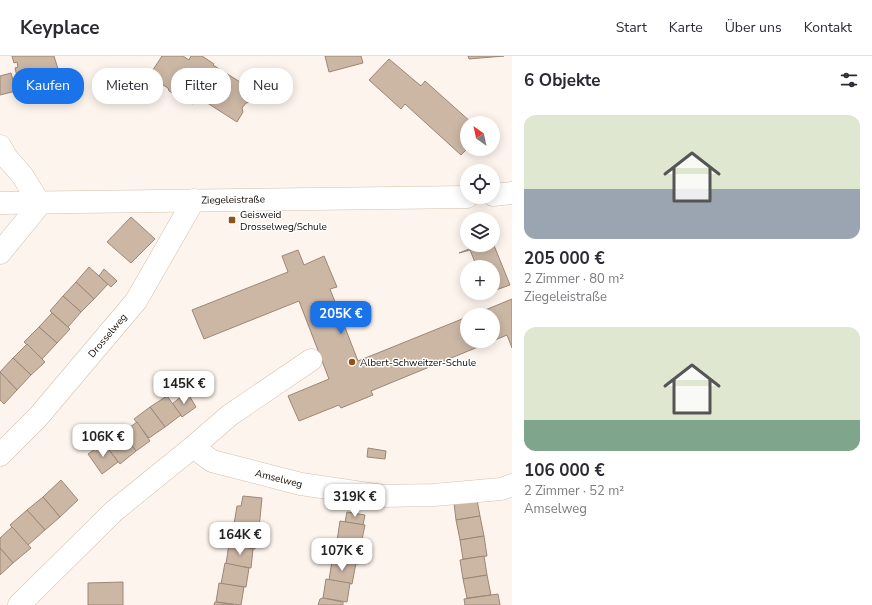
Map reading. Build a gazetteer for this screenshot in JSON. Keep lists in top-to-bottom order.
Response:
{
  "streets": {
    "street": ["Ziegeleistraße", "Drosselweg", "Amselweg"]
  },
  "crossings": [
    ["Ziegeleistraße", "Drosselweg"]
  ],
  "places": {
    "transit": ["Geisweid Drosselweg/Schule"],
    "other": ["Albert-Schweitzer-Schule"]
  },
  "north": "top left",
  "page": {
    "header": "Keyplace",
    "nav": [
      "Start",
      "Karte",
      "Über uns",
      "Kontakt"
    ],
    "heading": "6 Objekte",
    "chip": [
      "Kaufen",
      "Mieten",
      "Filter",
      "Neu"
    ],
    "list": [
      {
        "name": "205 000 €",
        "note": "2 Zimmer · 80 m² · Ziegeleistraße"
      },
      {
        "name": "106 000 €",
        "note": "2 Zimmer · 52 m² · Amselweg"
      }
    ],
    "map_buttons": ["+", "−"],
    "price": [
      "205K €",
      "145K €",
      "106K €",
      "319K €",
      "164K €",
      "107K €"
    ]
  }
}
